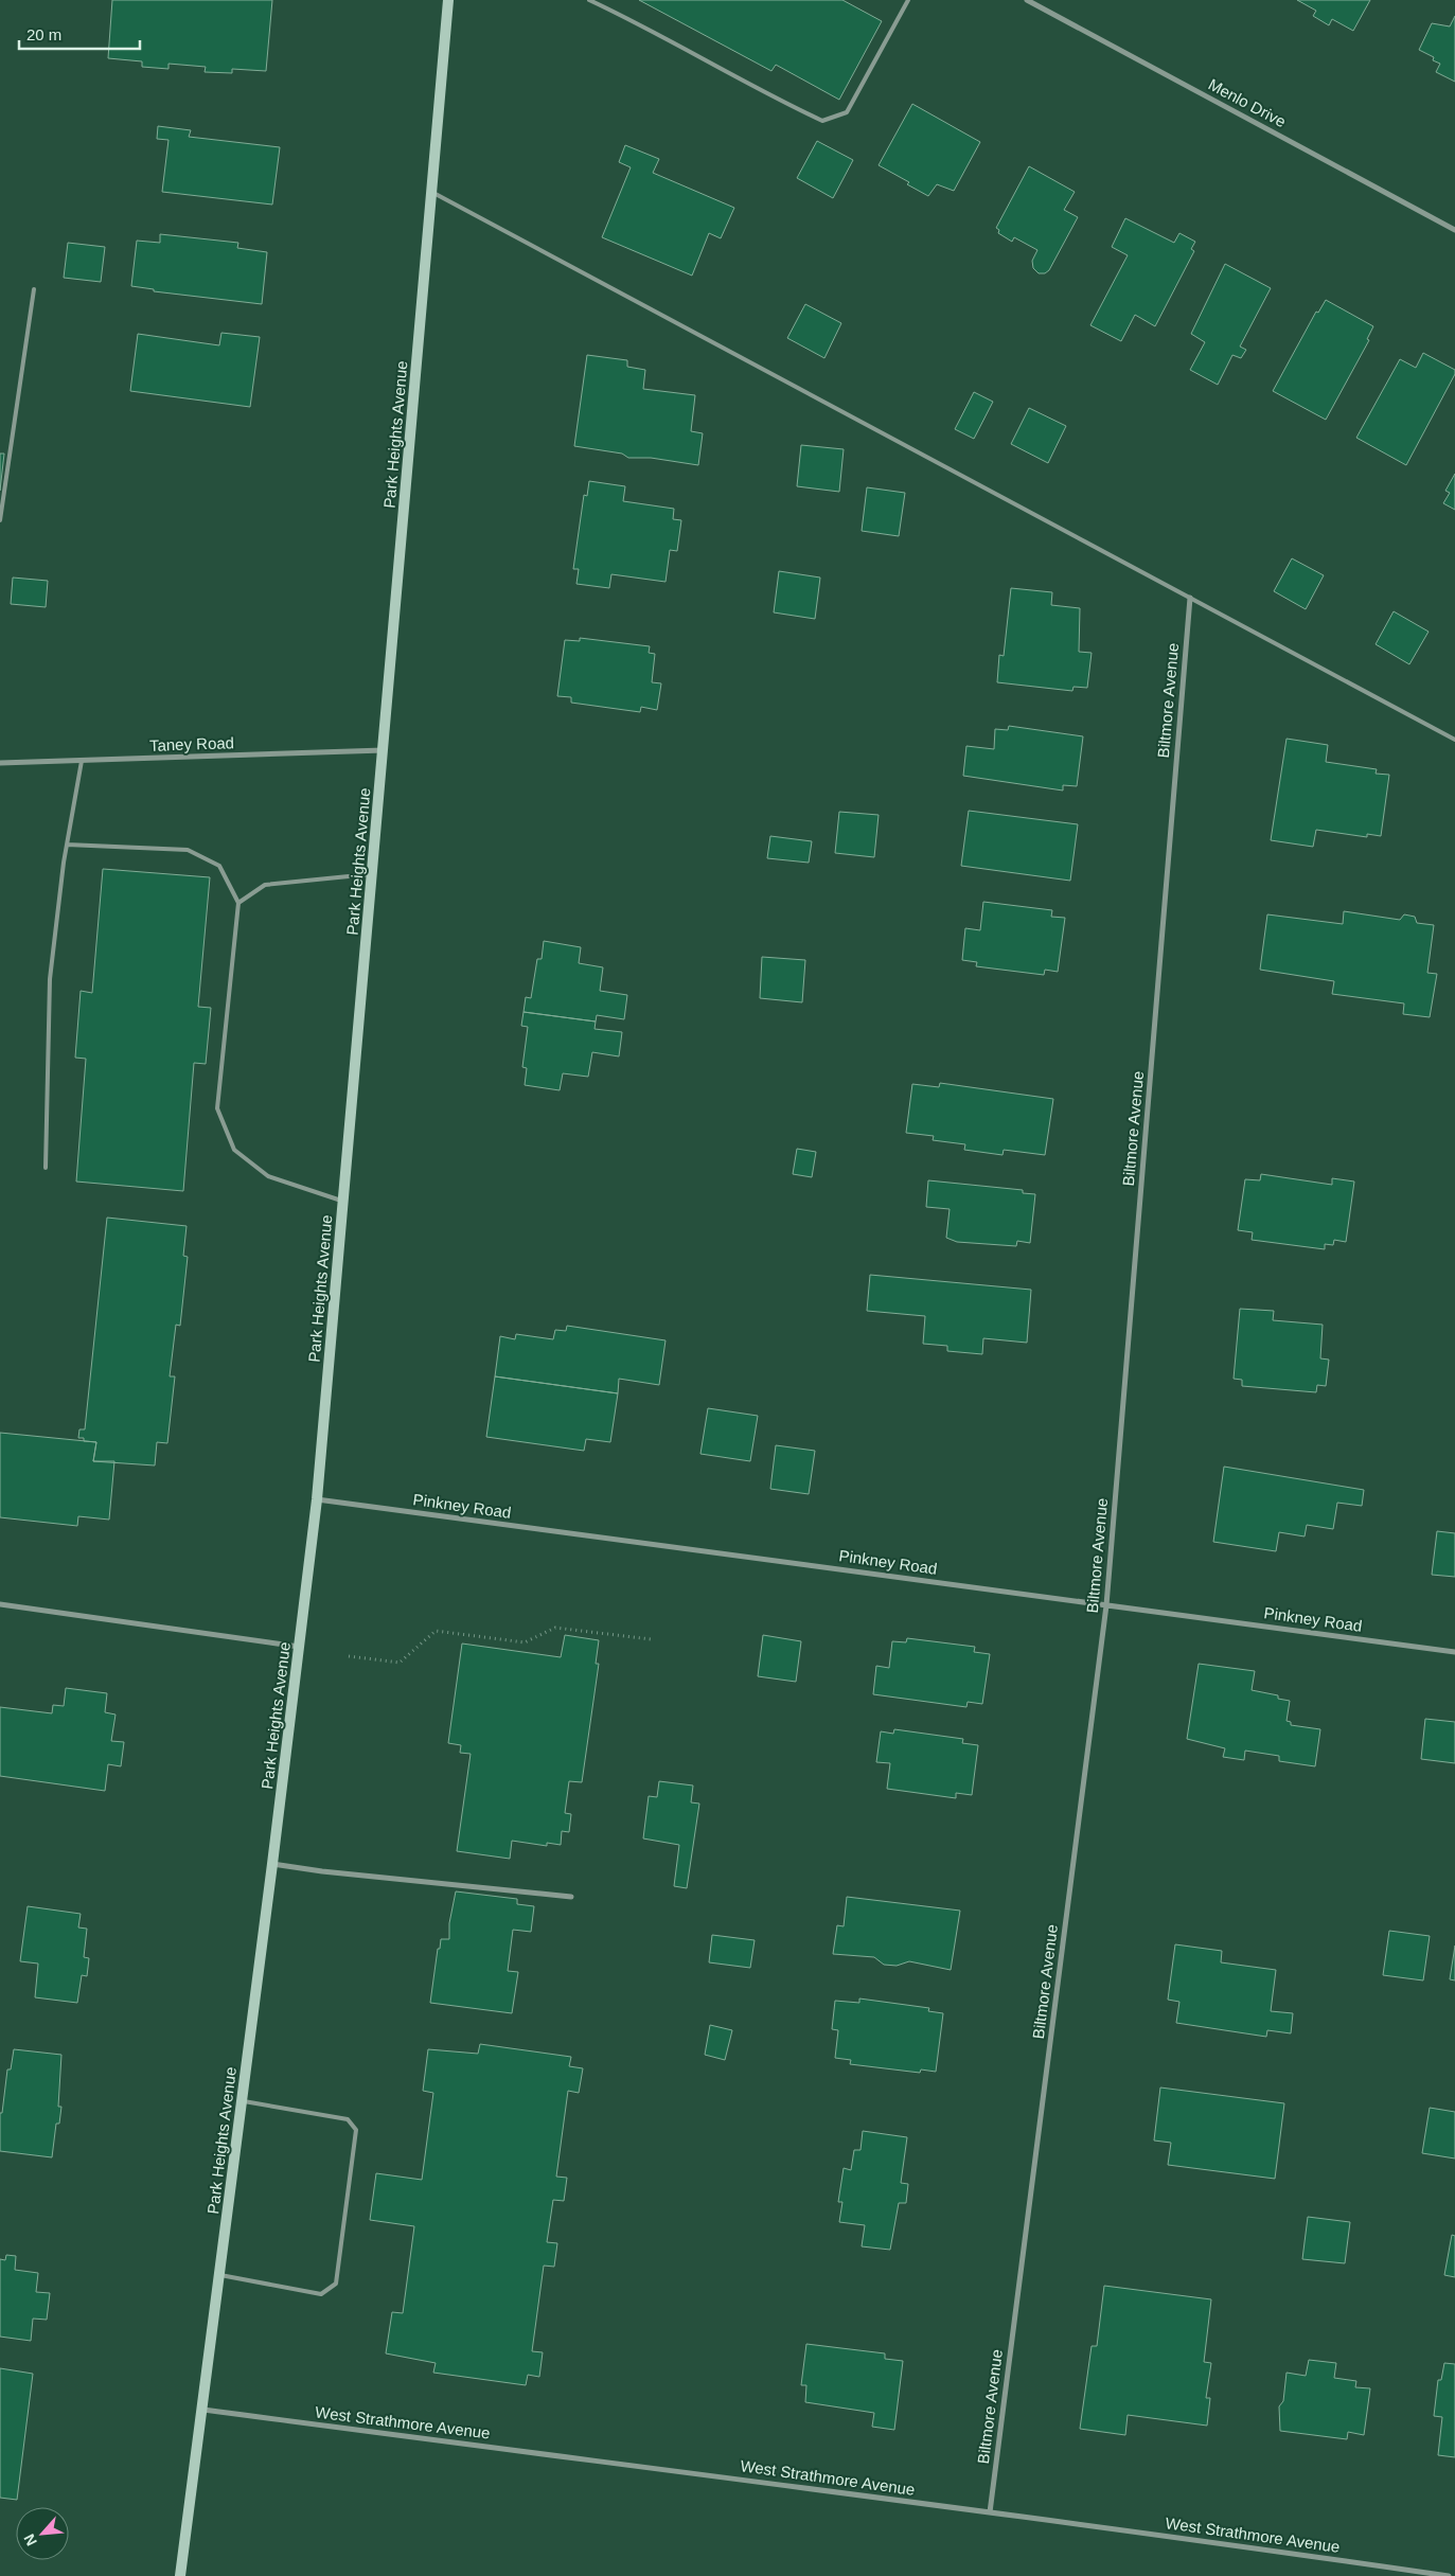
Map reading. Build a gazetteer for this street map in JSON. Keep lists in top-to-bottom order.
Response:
{
  "streets": {
    "main road": ["Park Heights Avenue"],
    "street": [
      "Menlo Drive",
      "Biltmore Avenue",
      "Taney Road",
      "Pinkney Road",
      "West Strathmore Avenue"
    ]
  },
  "crossings": [
    ["Park Heights Avenue", "Taney Road"],
    ["Park Heights Avenue", "Pinkney Road"],
    ["Park Heights Avenue", "West Strathmore Avenue"],
    ["Biltmore Avenue", "Pinkney Road"],
    ["Biltmore Avenue", "West Strathmore Avenue"]
  ],
  "scale_bar": "20 m",
  "north": "bottom left"
}
